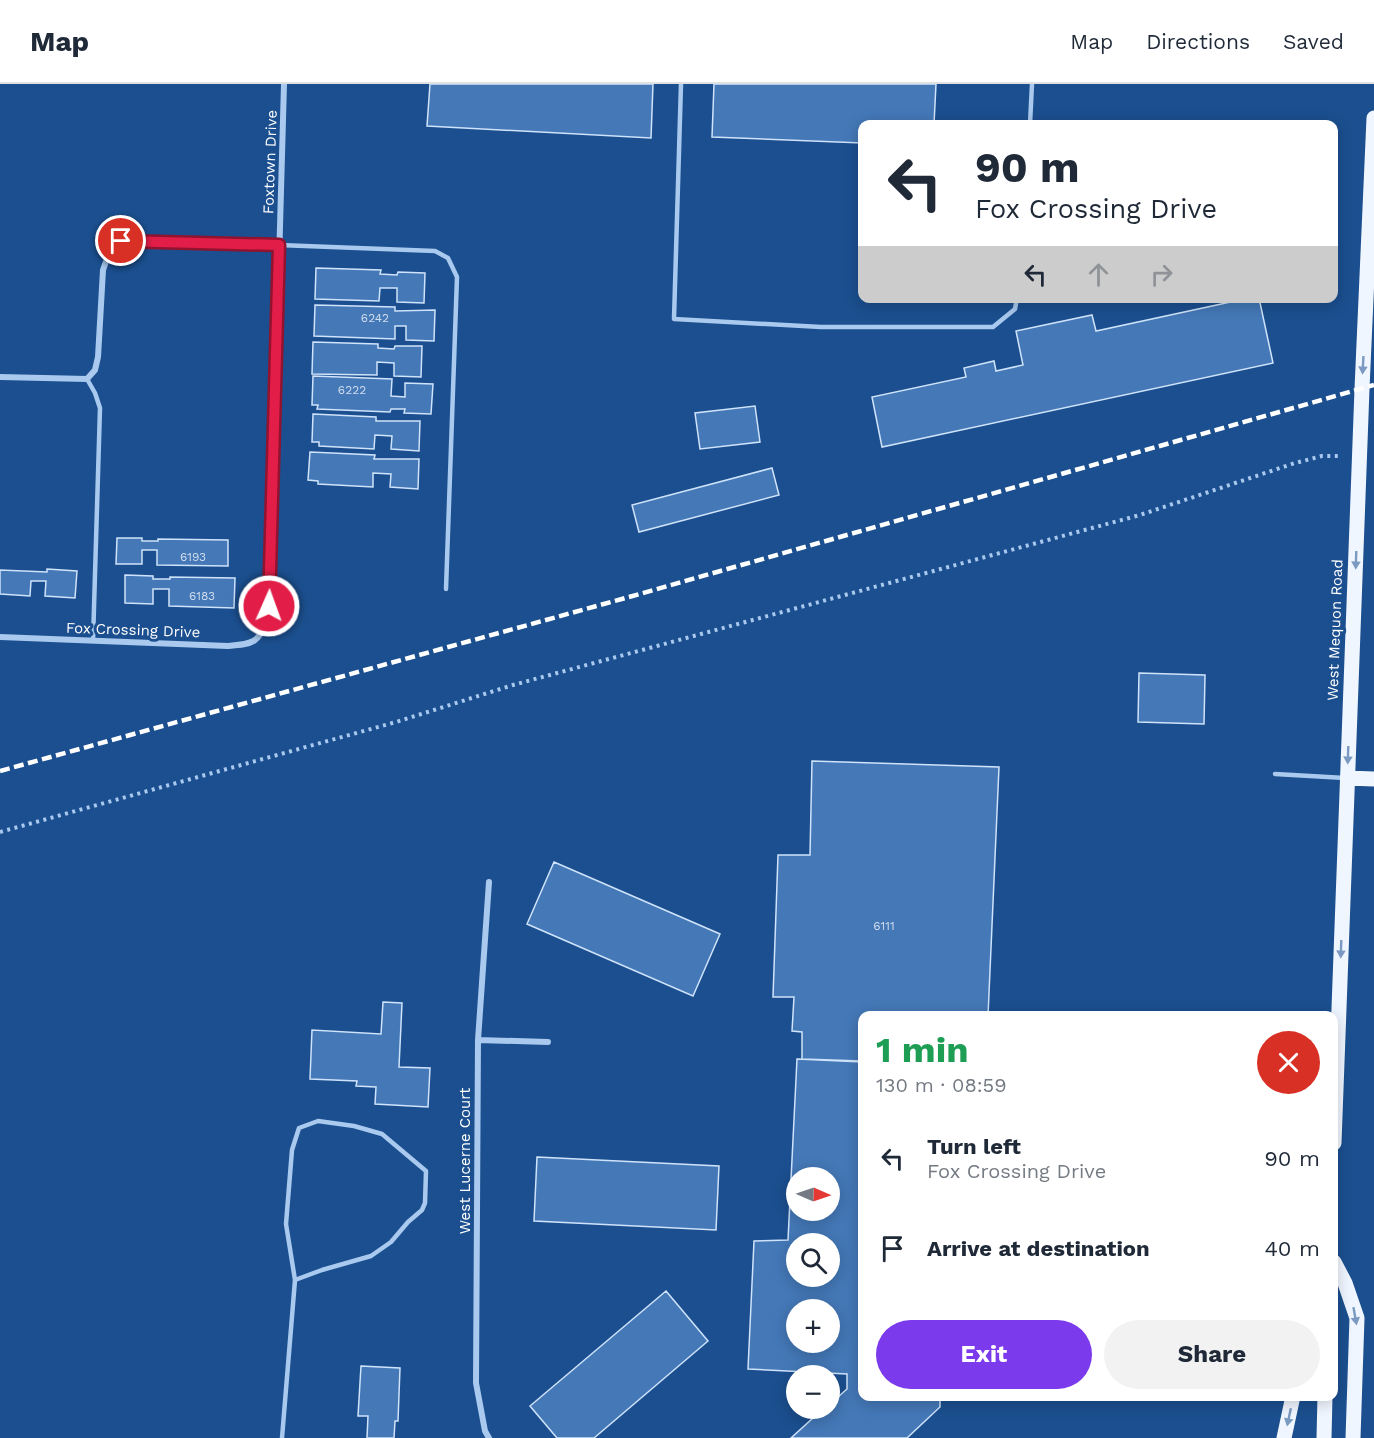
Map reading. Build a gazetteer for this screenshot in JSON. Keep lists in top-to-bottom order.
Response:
{
  "streets": {
    "main road": ["West Mequon Road"],
    "street": ["Foxtown Drive", "Fox Crossing Drive", "West Lucerne Court"]
  },
  "crossings": [
    ["Foxtown Drive", "Fox Crossing Drive"]
  ],
  "one_way": ["West Mequon Road"],
  "house_numbers": [
    "6242",
    "6222",
    "6193",
    "6183",
    "6111"
  ],
  "north": "right",
  "page": {
    "header": "Map",
    "nav": ["Map", "Directions", "Saved"],
    "turn": ["90 m", "Fox Crossing Drive"],
    "heading": ["1 min", "130 m · 08:59"],
    "list": [
      {
        "name": "Turn left",
        "note": "Fox Crossing Drive",
        "value": "90 m"
      },
      {
        "name": "Arrive at destination",
        "value": "40 m"
      }
    ],
    "map_buttons": ["+", "−"],
    "buttons": ["Exit", "Share"]
  }
}
